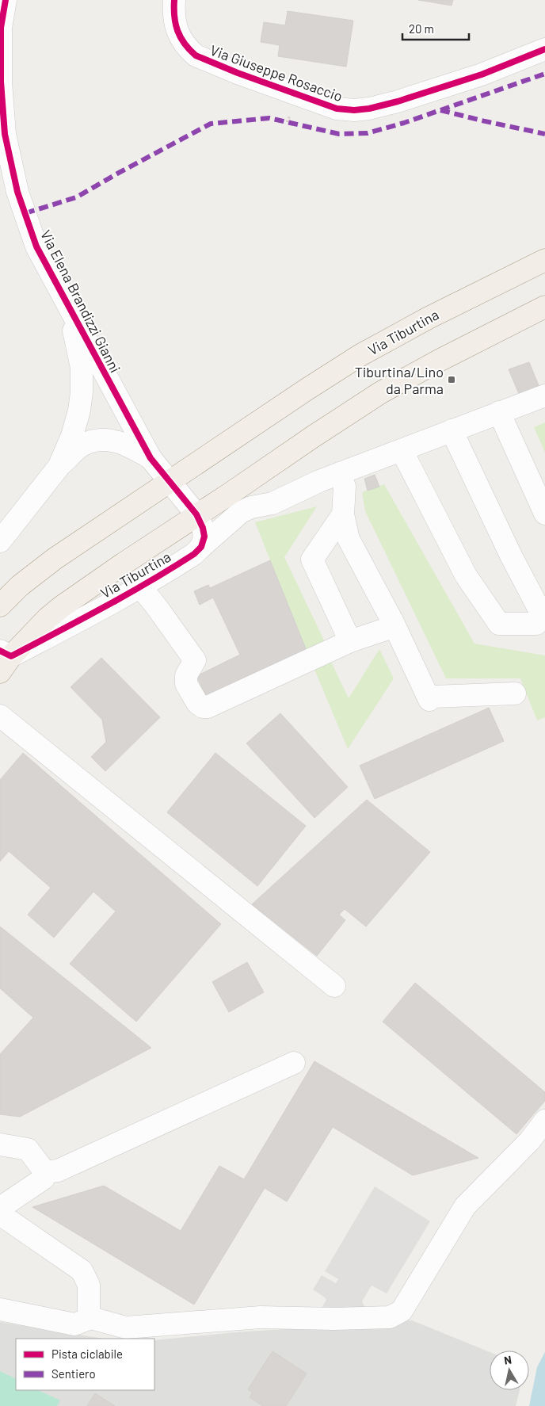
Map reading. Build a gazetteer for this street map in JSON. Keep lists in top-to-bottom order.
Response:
{
  "streets": {
    "main road": ["Via Tiburtina"],
    "street": ["Via Giuseppe Rosaccio", "Via Elena Brandizzi Gianni"]
  },
  "crossings": [
    ["Via Elena Brandizzi Gianni", "Via Tiburtina"]
  ],
  "places": {
    "transit": ["Tiburtina/Lino da Parma"]
  },
  "legend": ["Pista ciclabile", "Sentiero"],
  "scale_bar": "20 m",
  "north": "top"
}
